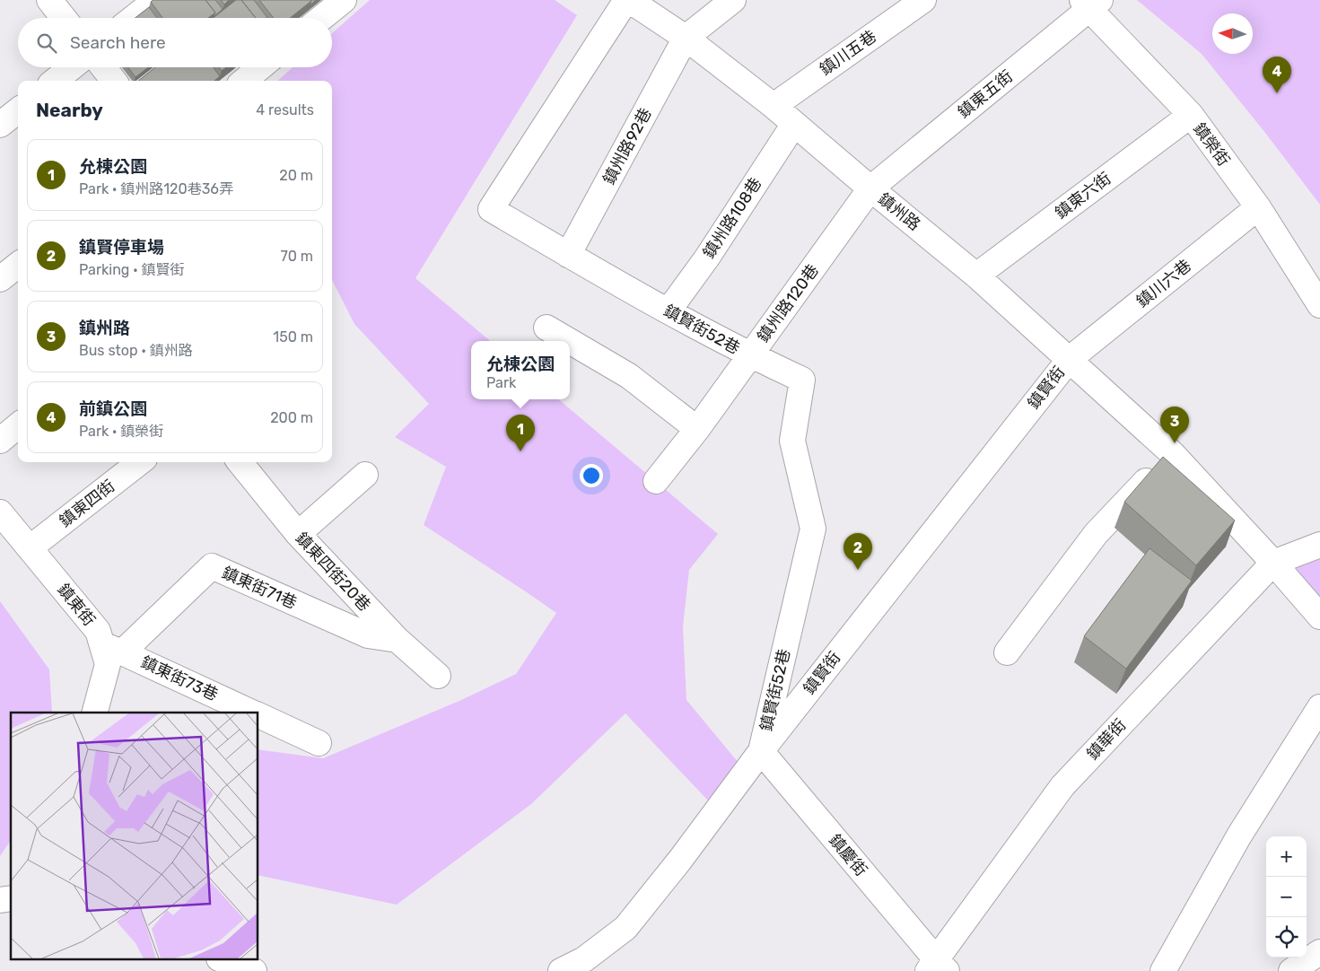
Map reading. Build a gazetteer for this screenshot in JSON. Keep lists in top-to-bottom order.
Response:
{
  "streets": {
    "street": [
      "鎮川五巷",
      "鎮東五街",
      "鎮榮街",
      "鎮州路92巷",
      "鎮東六街",
      "鎮州路",
      "鎮州路108巷",
      "鎮川六巷",
      "鎮州路120巷",
      "鎮賢街52巷",
      "鎮賢街",
      "鎮東四街",
      "鎮東四街20巷",
      "鎮東街71巷",
      "鎮東街",
      "鎮東街73巷",
      "鎮華街",
      "鎮慶街"
    ]
  },
  "crossings": [
    ["鎮川五巷", "鎮州路"],
    ["鎮東五街", "鎮榮街"],
    ["鎮東五街", "鎮州路"],
    ["鎮東五街", "鎮州路120巷"],
    ["鎮榮街", "鎮東六街"],
    ["鎮榮街", "鎮川六巷"],
    ["鎮州路92巷", "鎮州路"],
    ["鎮州路92巷", "鎮賢街52巷"],
    ["鎮東六街", "鎮州路"],
    ["鎮州路", "鎮州路108巷"],
    ["鎮州路", "鎮川六巷"],
    ["鎮州路", "鎮州路120巷"],
    ["鎮州路", "鎮賢街52巷"],
    ["鎮州路", "鎮賢街"],
    ["鎮州路", "鎮華街"],
    ["鎮州路108巷", "鎮賢街52巷"],
    ["鎮川六巷", "鎮賢街"],
    ["鎮州路120巷", "鎮賢街52巷"],
    ["鎮賢街52巷", "鎮賢街"],
    ["鎮賢街52巷", "鎮慶街"],
    ["鎮賢街", "鎮慶街"],
    ["鎮東四街", "鎮東街"],
    ["鎮東四街20巷", "鎮東街71巷"],
    ["鎮東街71巷", "鎮東街"],
    ["鎮東街71巷", "鎮東街73巷"],
    ["鎮東街", "鎮東街73巷"],
    ["鎮華街", "鎮慶街"]
  ],
  "north": "left",
  "page": {
    "search": "Search here",
    "pins": [
      "4",
      "3",
      "1",
      "2"
    ],
    "heading": ["Nearby", "4 results"],
    "list": [
      {
        "mark": "1",
        "name": "允棟公園",
        "note": "Park · 鎮州路120巷36弄",
        "value": "20 m"
      },
      {
        "mark": "2",
        "name": "鎮賢停車場",
        "note": "Parking · 鎮賢街",
        "value": "70 m"
      },
      {
        "mark": "3",
        "name": "鎮州路",
        "note": "Bus stop · 鎮州路",
        "value": "150 m"
      },
      {
        "mark": "4",
        "name": "前鎮公園",
        "note": "Park · 鎮榮街",
        "value": "200 m"
      }
    ],
    "popup": ["允棟公園", "Park"],
    "map_buttons": ["+", "−"]
  }
}
